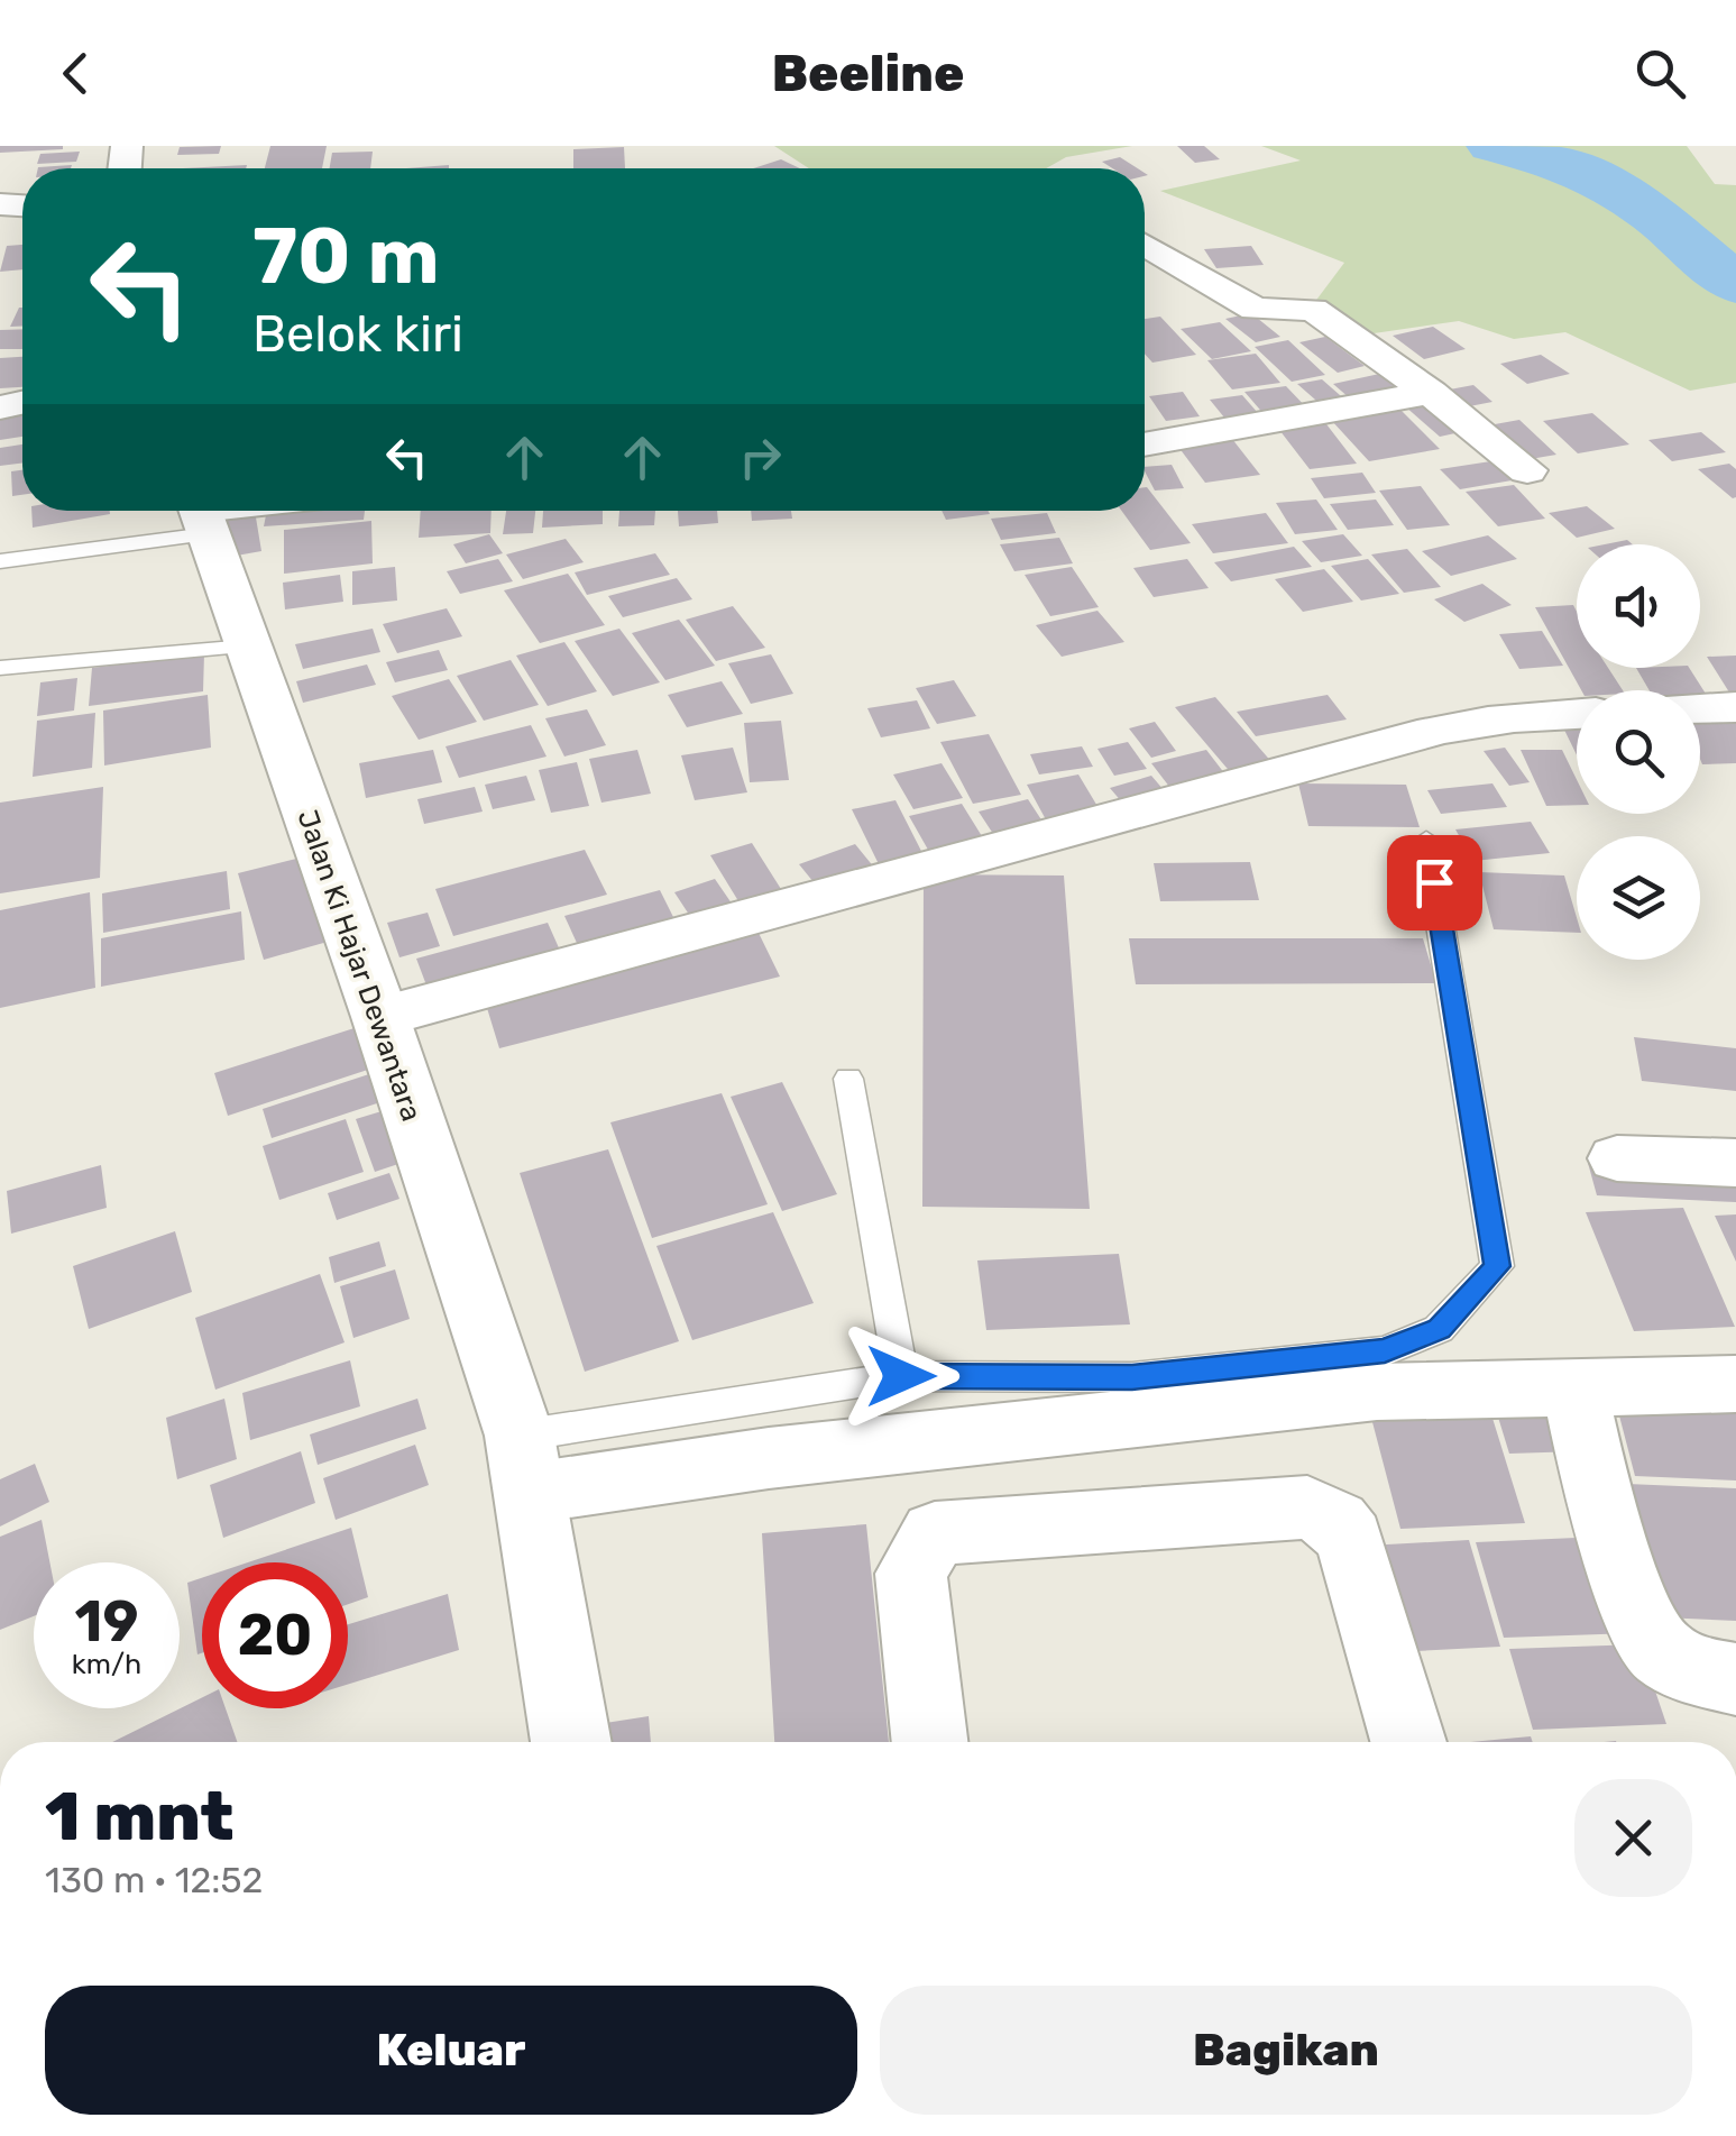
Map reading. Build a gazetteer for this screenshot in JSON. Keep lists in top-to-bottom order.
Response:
{
  "streets": {
    "main road": ["Jalan Ki Hajar Dewantara"]
  },
  "page": {
    "header": "Beeline",
    "turn": ["70 m", "Belok kiri"],
    "speed": "19 km/h",
    "limit": "20",
    "heading": ["1 mnt", "130 m · 12:52"],
    "buttons": ["Keluar", "Bagikan"]
  }
}
